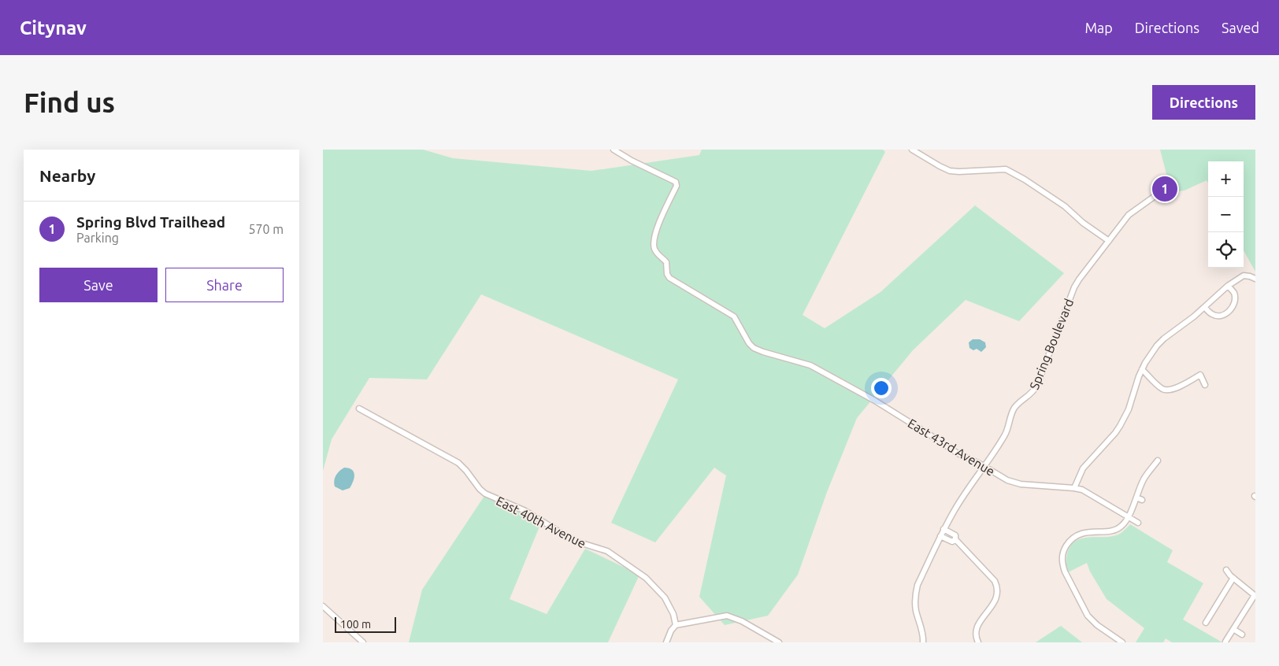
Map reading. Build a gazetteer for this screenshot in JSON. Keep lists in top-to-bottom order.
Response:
{
  "streets": {
    "street": ["Spring Boulevard", "East 43rd Avenue", "East 40th Avenue"]
  },
  "crossings": [
    ["Spring Boulevard", "East 43rd Avenue"]
  ],
  "scale_bar": "100 m",
  "page": {
    "header": "Citynav",
    "nav": ["Map", "Directions", "Saved"],
    "buttons": [
      "Directions",
      ["Save", "Share"]
    ],
    "title": "Find us",
    "heading": "Nearby",
    "map_buttons": ["+", "−"],
    "pins": "1",
    "list": [
      {
        "mark": "1",
        "name": "Spring Blvd Trailhead",
        "note": "Parking",
        "value": "570 m"
      }
    ],
    "scale": "100 m"
  }
}
